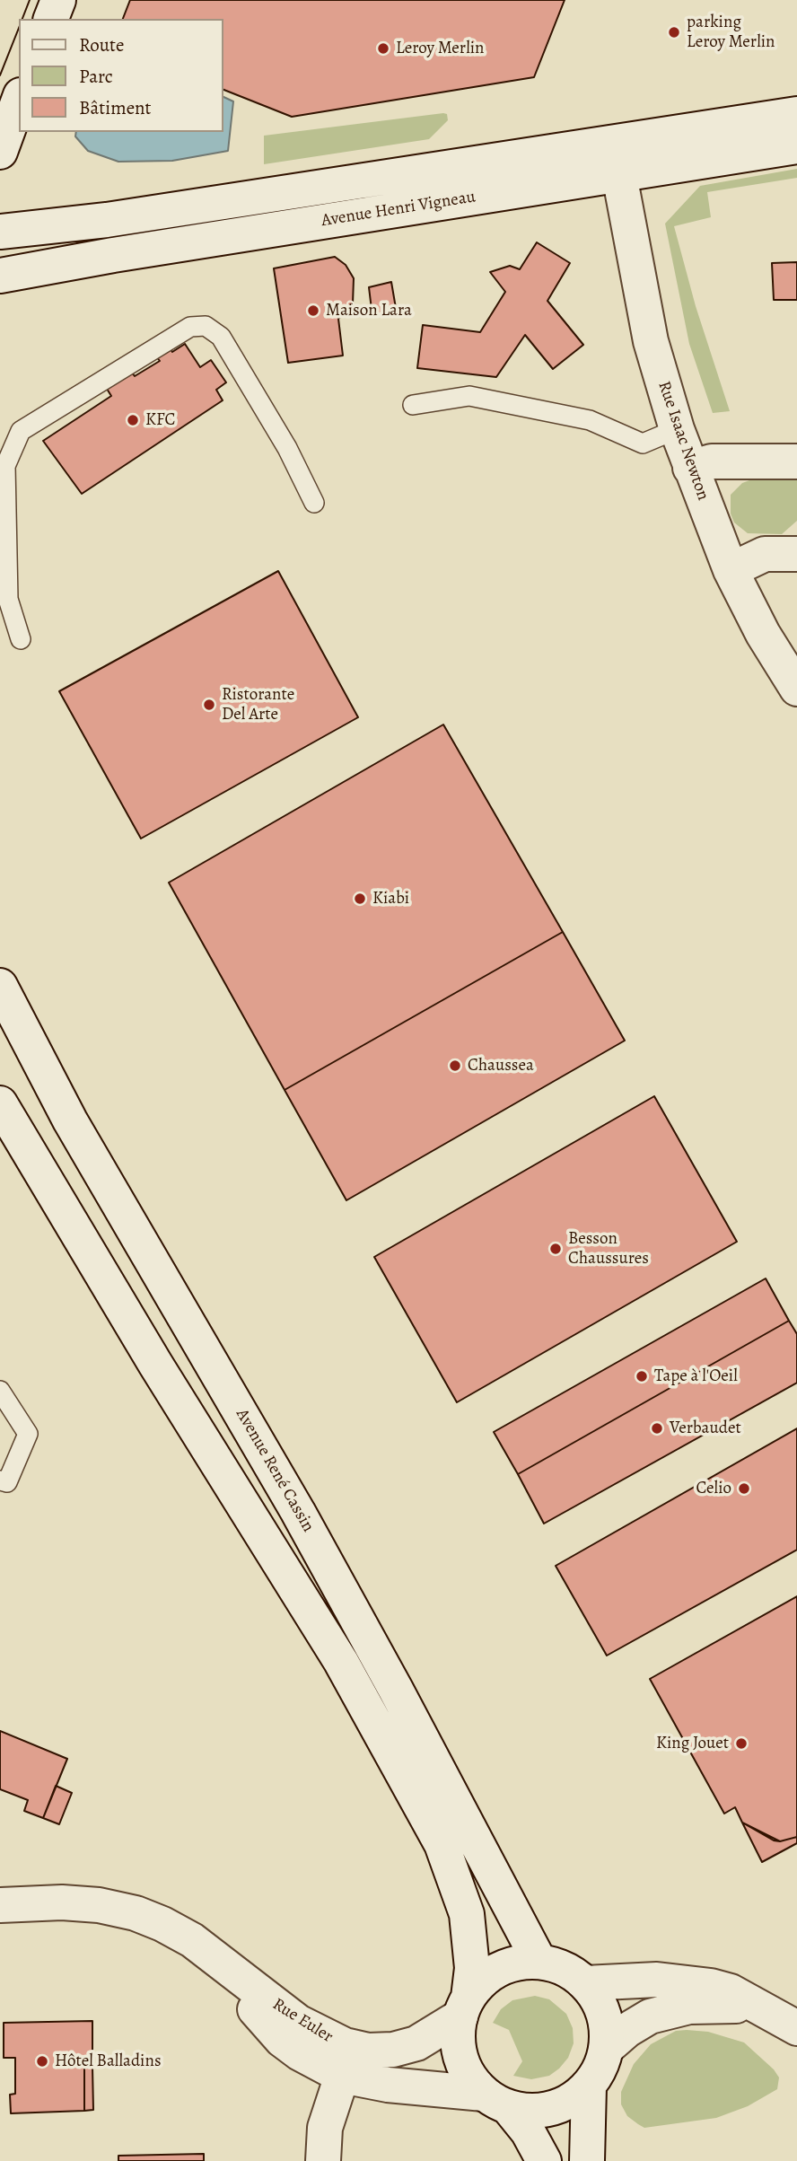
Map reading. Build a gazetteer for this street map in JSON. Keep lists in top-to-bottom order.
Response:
{
  "streets": {
    "street": [
      "Avenue Henri Vigneau",
      "Rue Isaac Newton",
      "Avenue René Cassin",
      "Rue Euler"
    ]
  },
  "crossings": [
    ["Avenue Henri Vigneau", "Rue Isaac Newton"],
    ["Avenue René Cassin", "Rue Euler"]
  ],
  "places": [
    "parking Leroy Merlin",
    "Leroy Merlin",
    "Maison Lara",
    "KFC",
    "Ristorante Del Arte",
    "Kiabi",
    "Chaussea",
    "Besson Chaussures",
    "Tape à l'Oeil",
    "Verbaudet",
    "Celio",
    "King Jouet",
    "Hôtel Balladins"
  ],
  "legend": ["Route", "Parc", "Bâtiment"]
}
